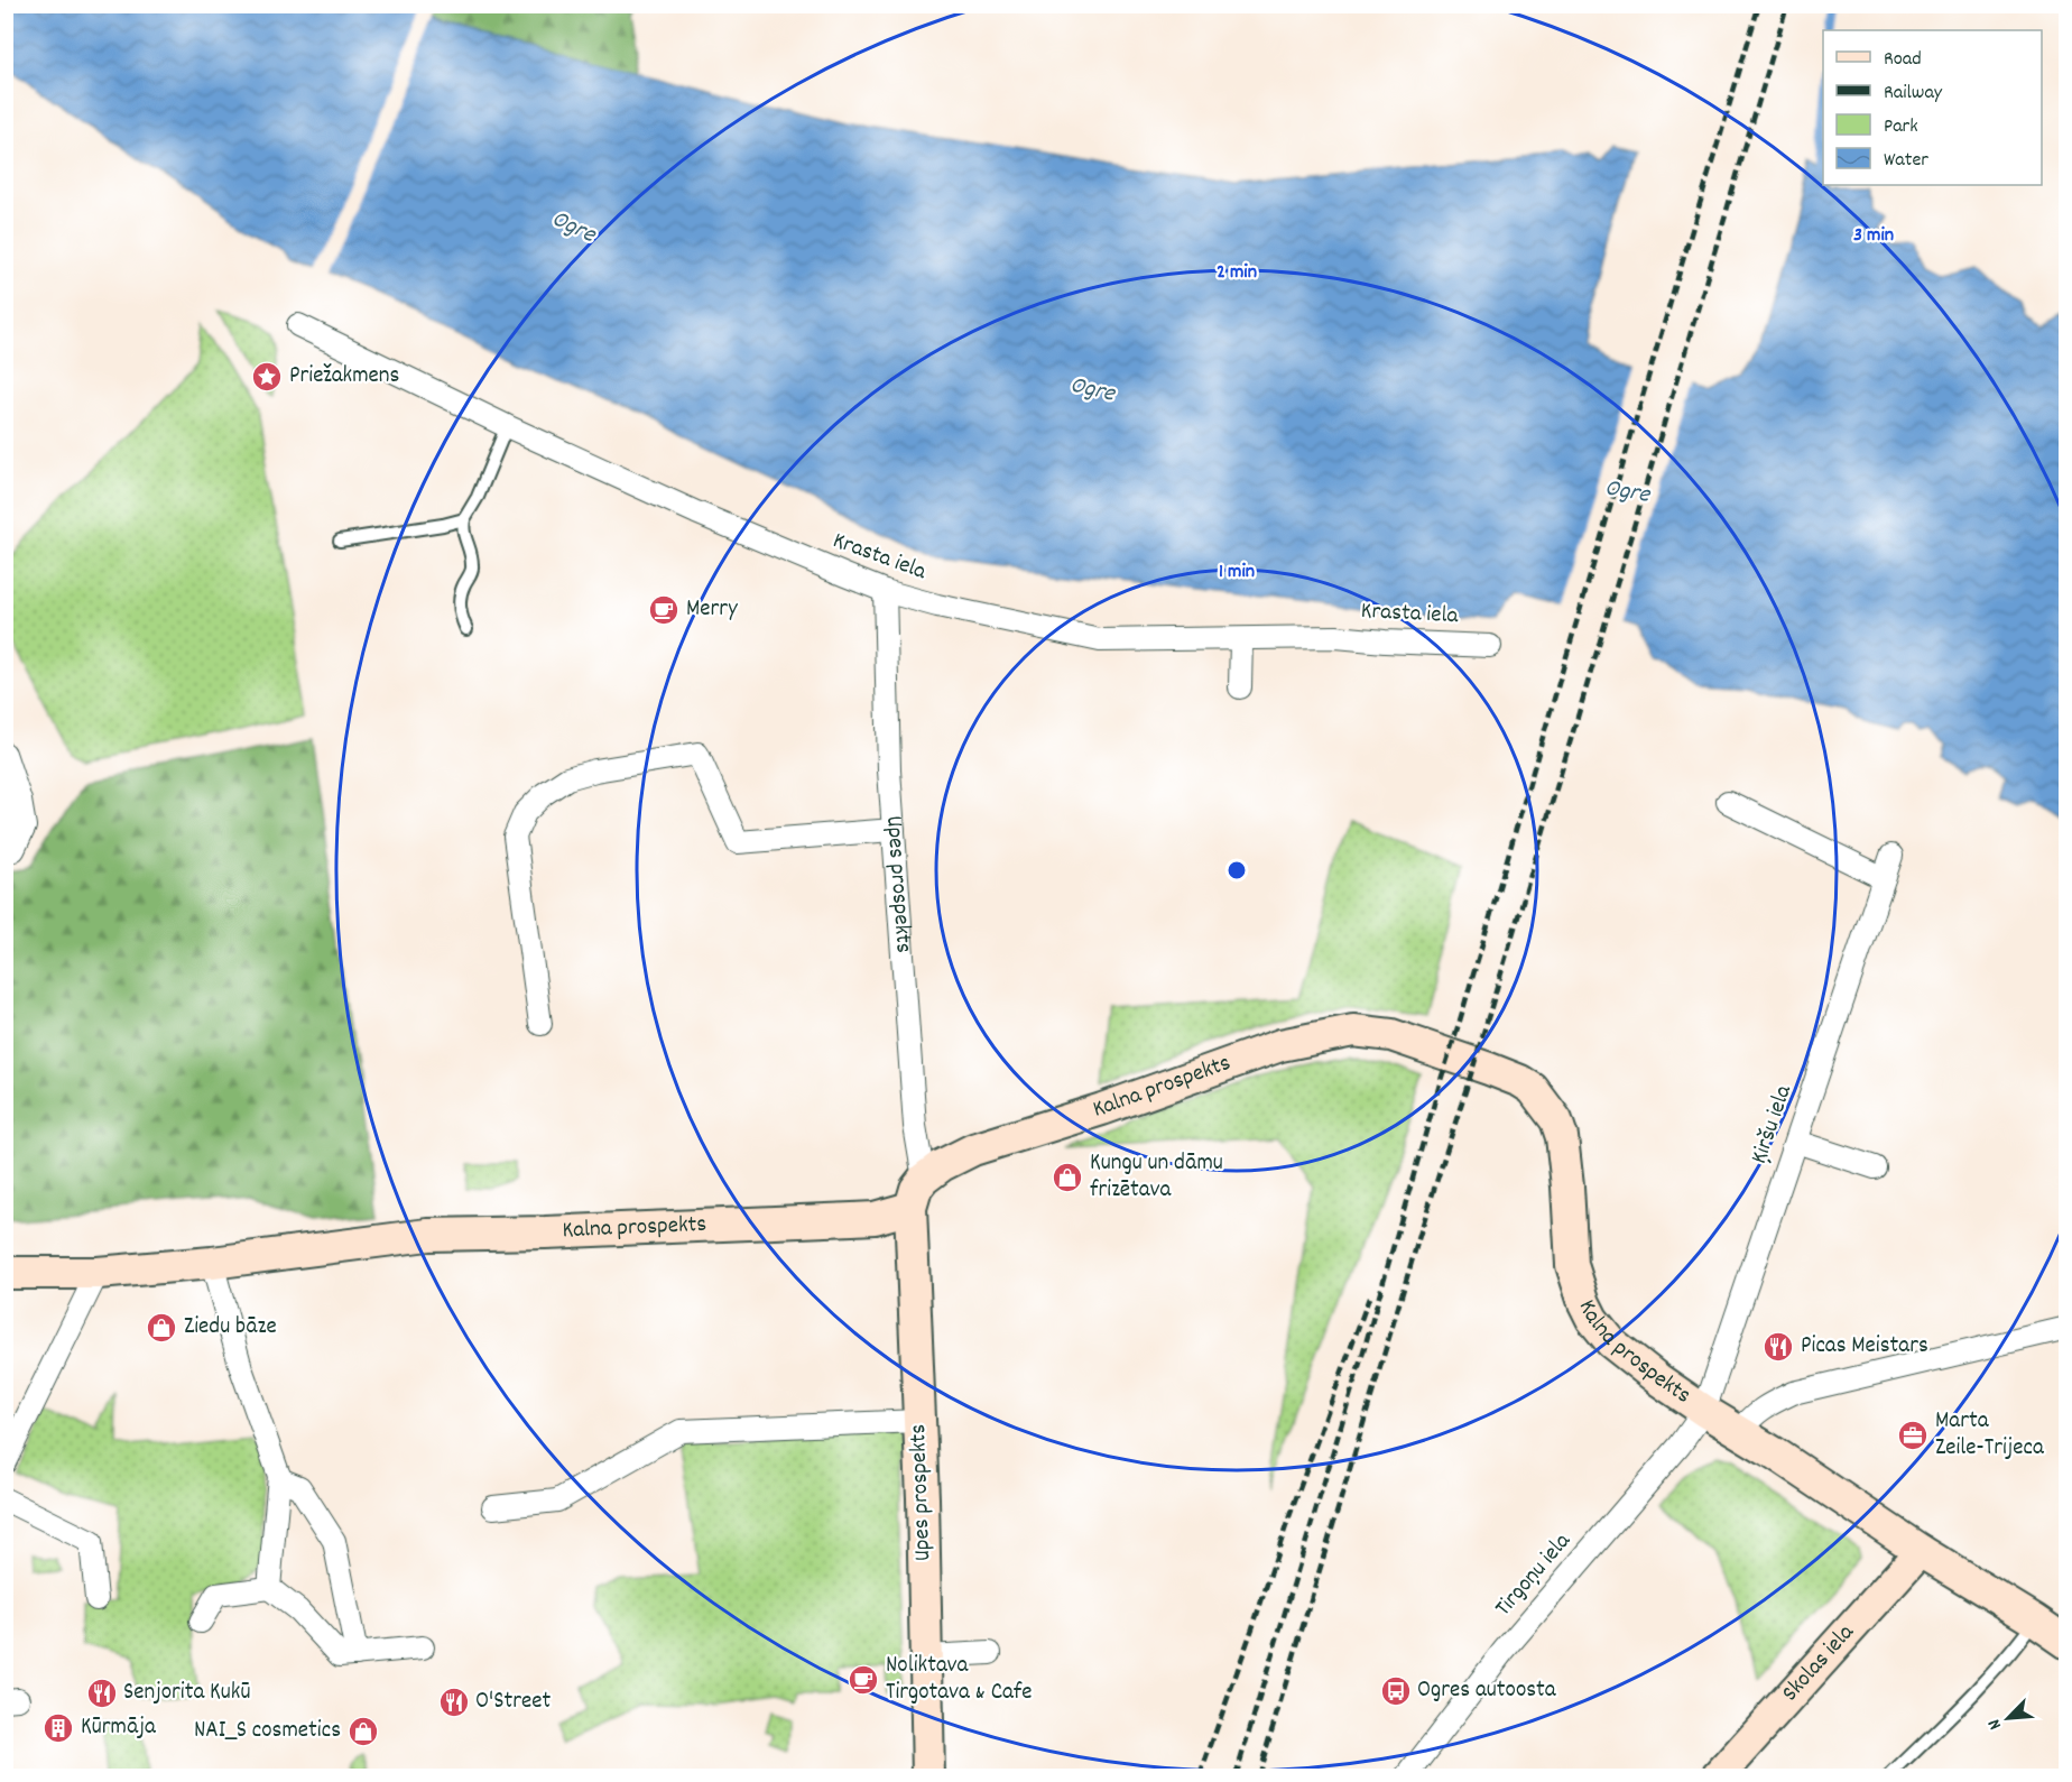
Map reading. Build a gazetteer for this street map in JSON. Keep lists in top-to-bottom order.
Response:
{
  "streets": {
    "main road": ["Upes prospekts", "Kalna prospekts", "Skolas iela"],
    "street": ["Krasta iela", "Ķiršu iela", "Tirgoņu iela"]
  },
  "crossings": [
    ["Krasta iela", "Upes prospekts"],
    ["Upes prospekts", "Kalna prospekts"],
    ["Kalna prospekts", "Ķiršu iela"],
    ["Kalna prospekts", "Tirgoņu iela"],
    ["Kalna prospekts", "Skolas iela"],
    ["Ķiršu iela", "Tirgoņu iela"]
  ],
  "water": ["Ogre"],
  "places": {
    "place": ["Priežakmens"],
    "cafe": ["Merry", "Noliktava Tirgotava & Cafe"],
    "shop": ["Kungu un dāmu frizētava", "Ziedu bāze", "NAI_S cosmetics"],
    "restaurant": ["Picas Meistars", "Senjorita Kukū", "O'Street"],
    "office": ["Marta Zeile-Trijeca"],
    "bus stop": ["Ogres autoosta"],
    "building": ["Kūrmāja"]
  },
  "legend": [
    "Road",
    "Railway",
    "Park",
    "Water"
  ],
  "north": "bottom left",
  "rings": ["3 min", "2 min", "1 min"]
}
